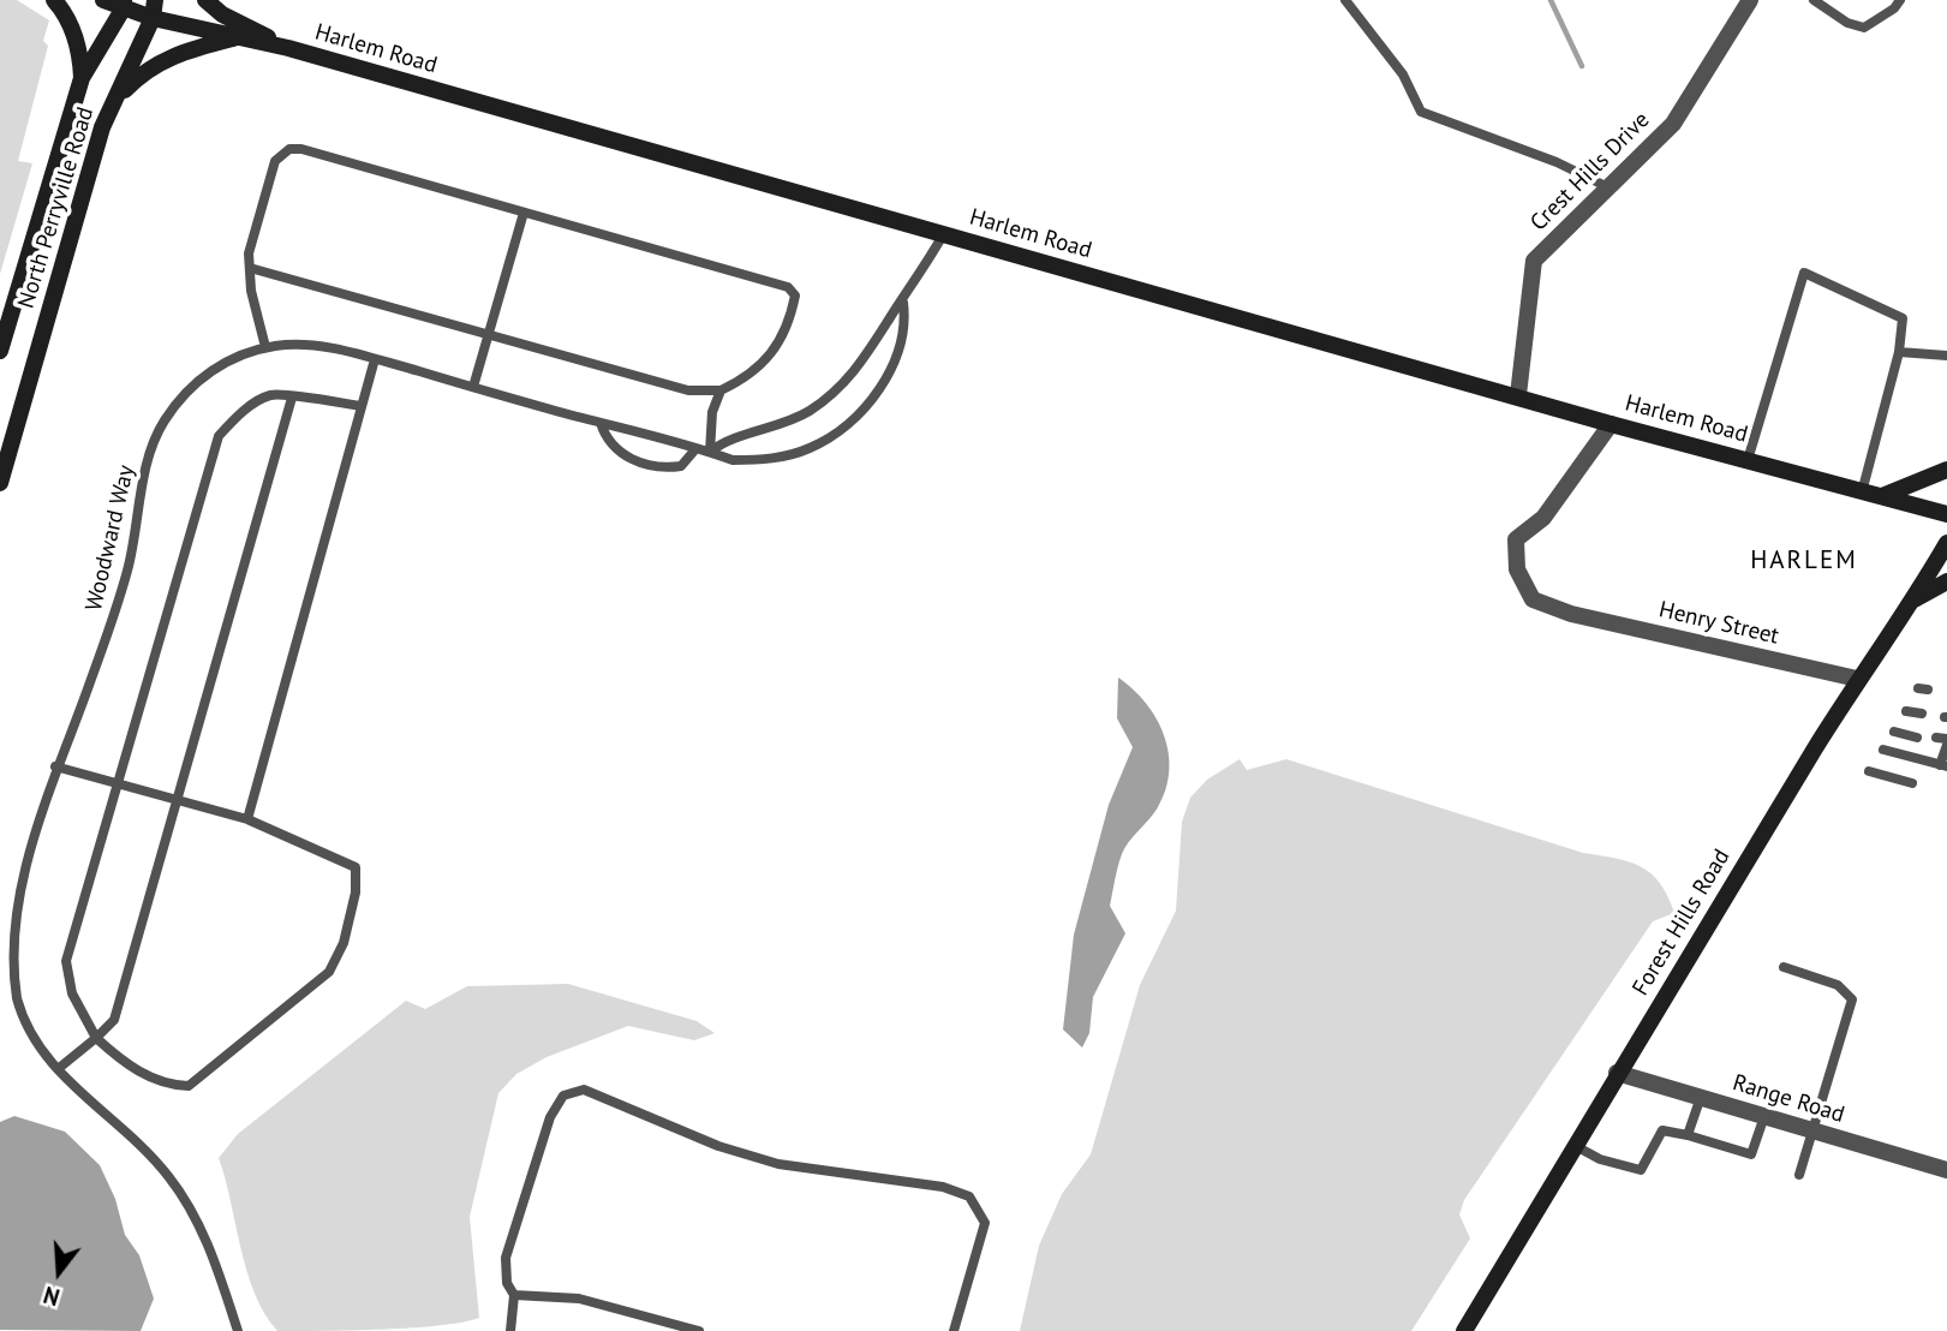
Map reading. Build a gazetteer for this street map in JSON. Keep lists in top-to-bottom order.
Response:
{
  "streets": {
    "main road": ["Harlem Road", "North Perryville Road", "Forest Hills Road"],
    "street": ["Crest Hills Drive", "Henry Street", "Range Road"],
    "lane": ["Woodward Way"]
  },
  "crossings": [
    ["Harlem Road", "Crest Hills Drive"],
    ["Harlem Road", "North Perryville Road"],
    ["Harlem Road", "Woodward Way"],
    ["Harlem Road", "Henry Street"],
    ["Henry Street", "Forest Hills Road"],
    ["Forest Hills Road", "Range Road"]
  ],
  "districts": ["HARLEM"],
  "north": "bottom"
}
